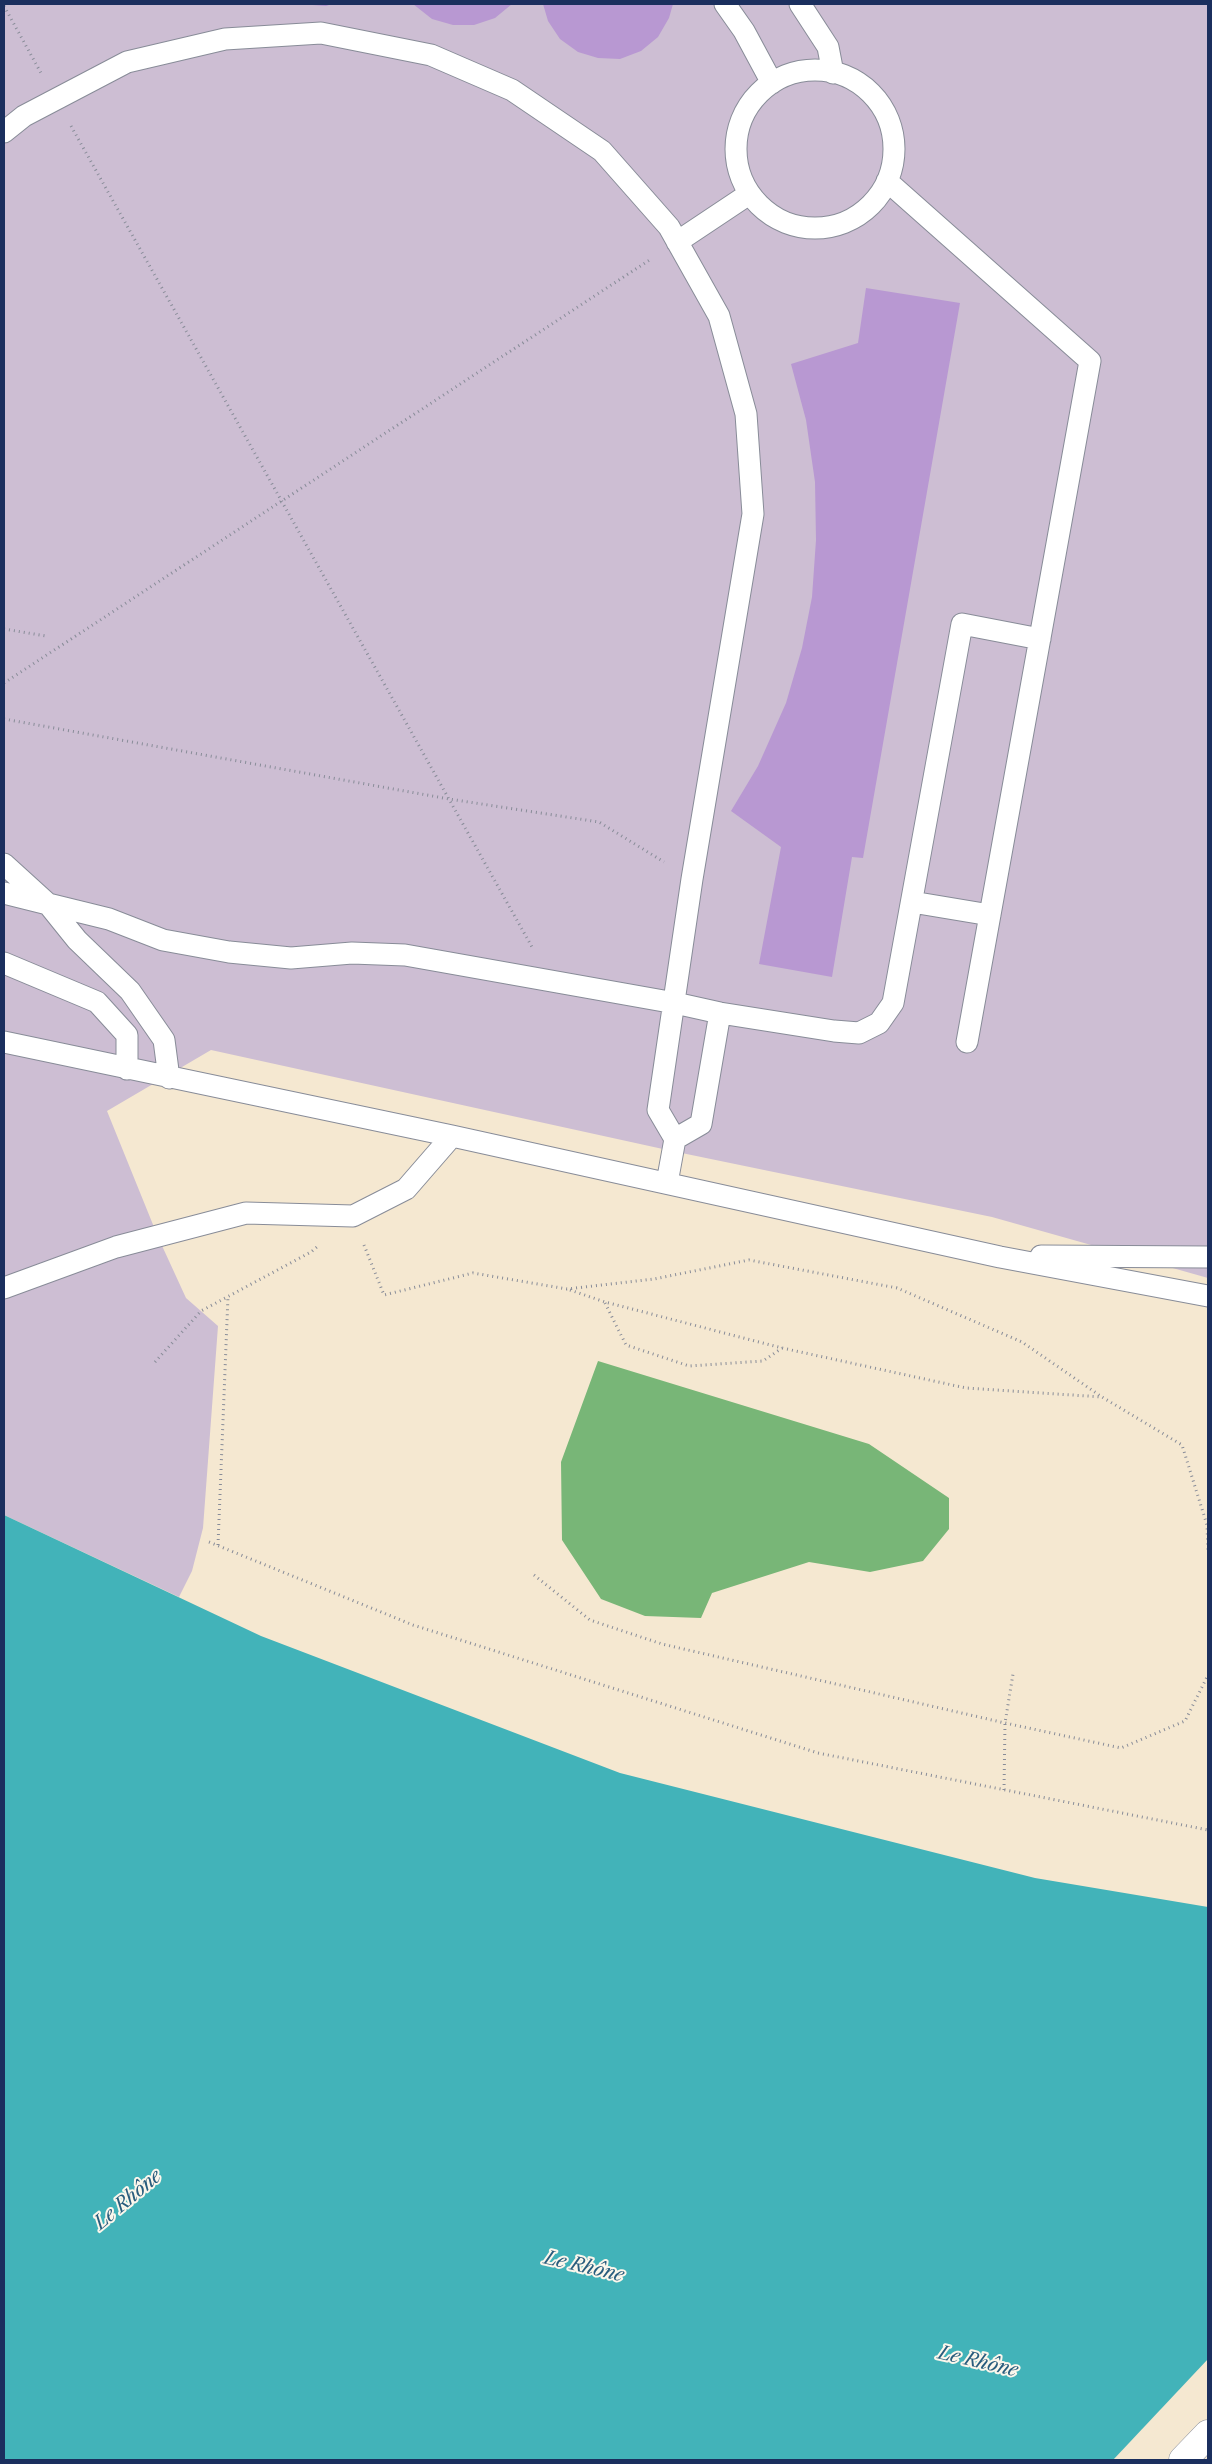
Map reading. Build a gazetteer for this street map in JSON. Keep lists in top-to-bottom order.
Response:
{
  "water": ["Le Rhône"]
}
